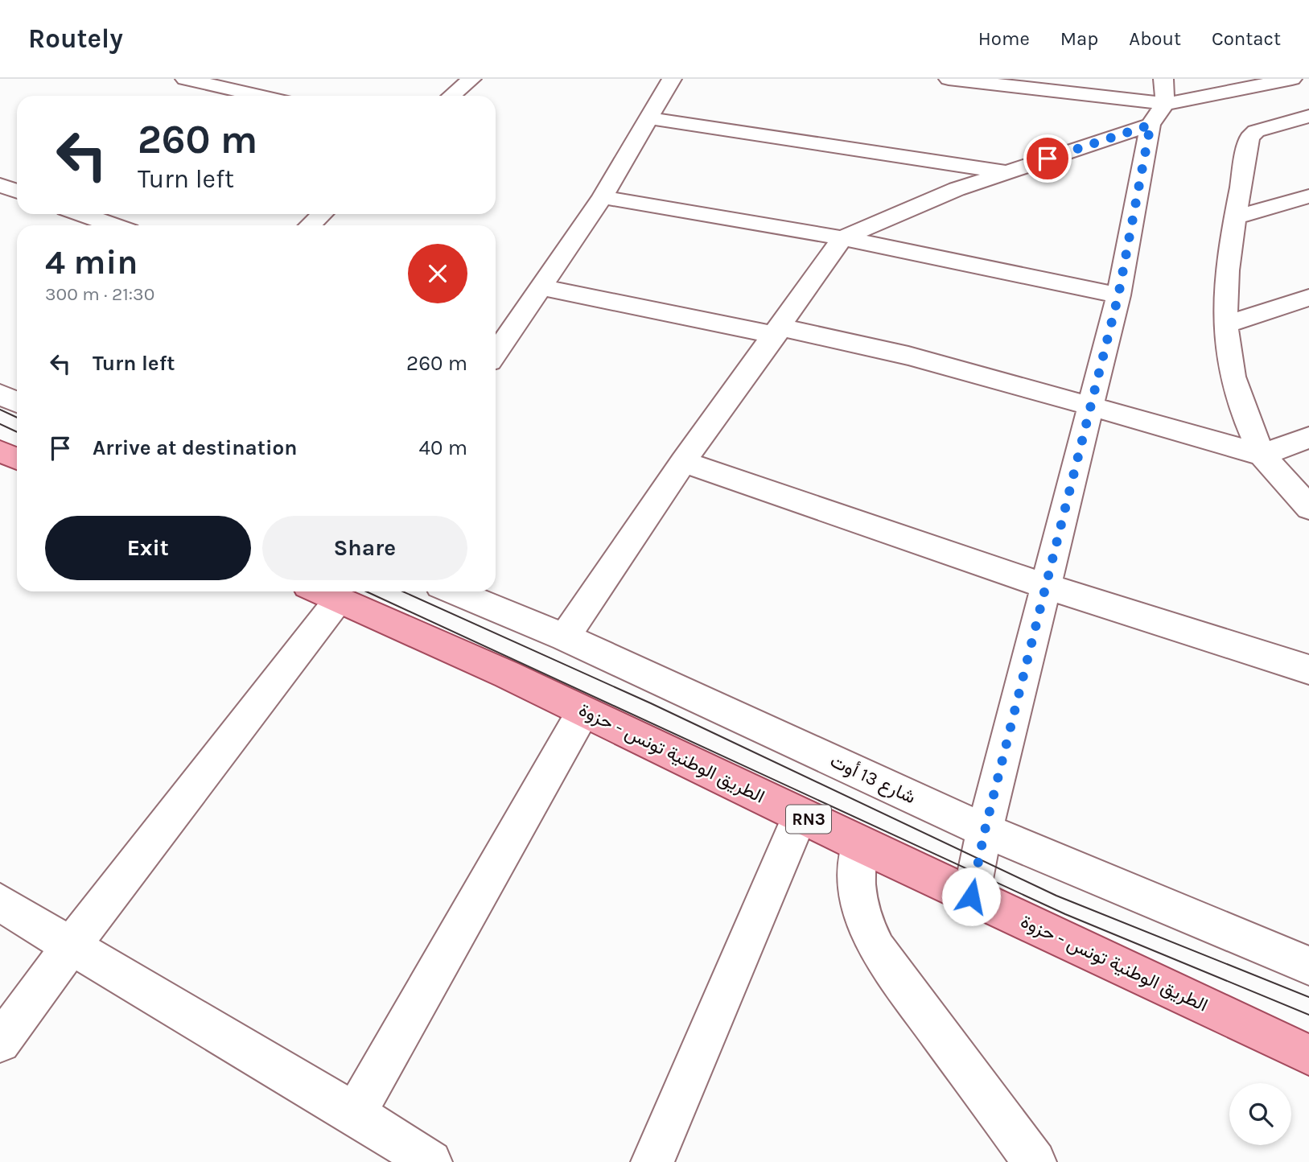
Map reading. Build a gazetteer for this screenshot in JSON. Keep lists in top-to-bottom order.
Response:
{
  "streets": {
    "main road": ["الطريق الوطنية تونس - حزوة", "RN3"],
    "street": ["شارع 13 أوت"]
  },
  "page": {
    "header": "Routely",
    "nav": [
      "Home",
      "Map",
      "About",
      "Contact"
    ],
    "turn": ["260 m", "Turn left"],
    "heading": ["4 min", "300 m · 21:30"],
    "list": [
      {
        "name": "Turn left",
        "value": "260 m"
      },
      {
        "name": "Arrive at destination",
        "value": "40 m"
      }
    ],
    "buttons": ["Exit", "Share"]
  }
}
